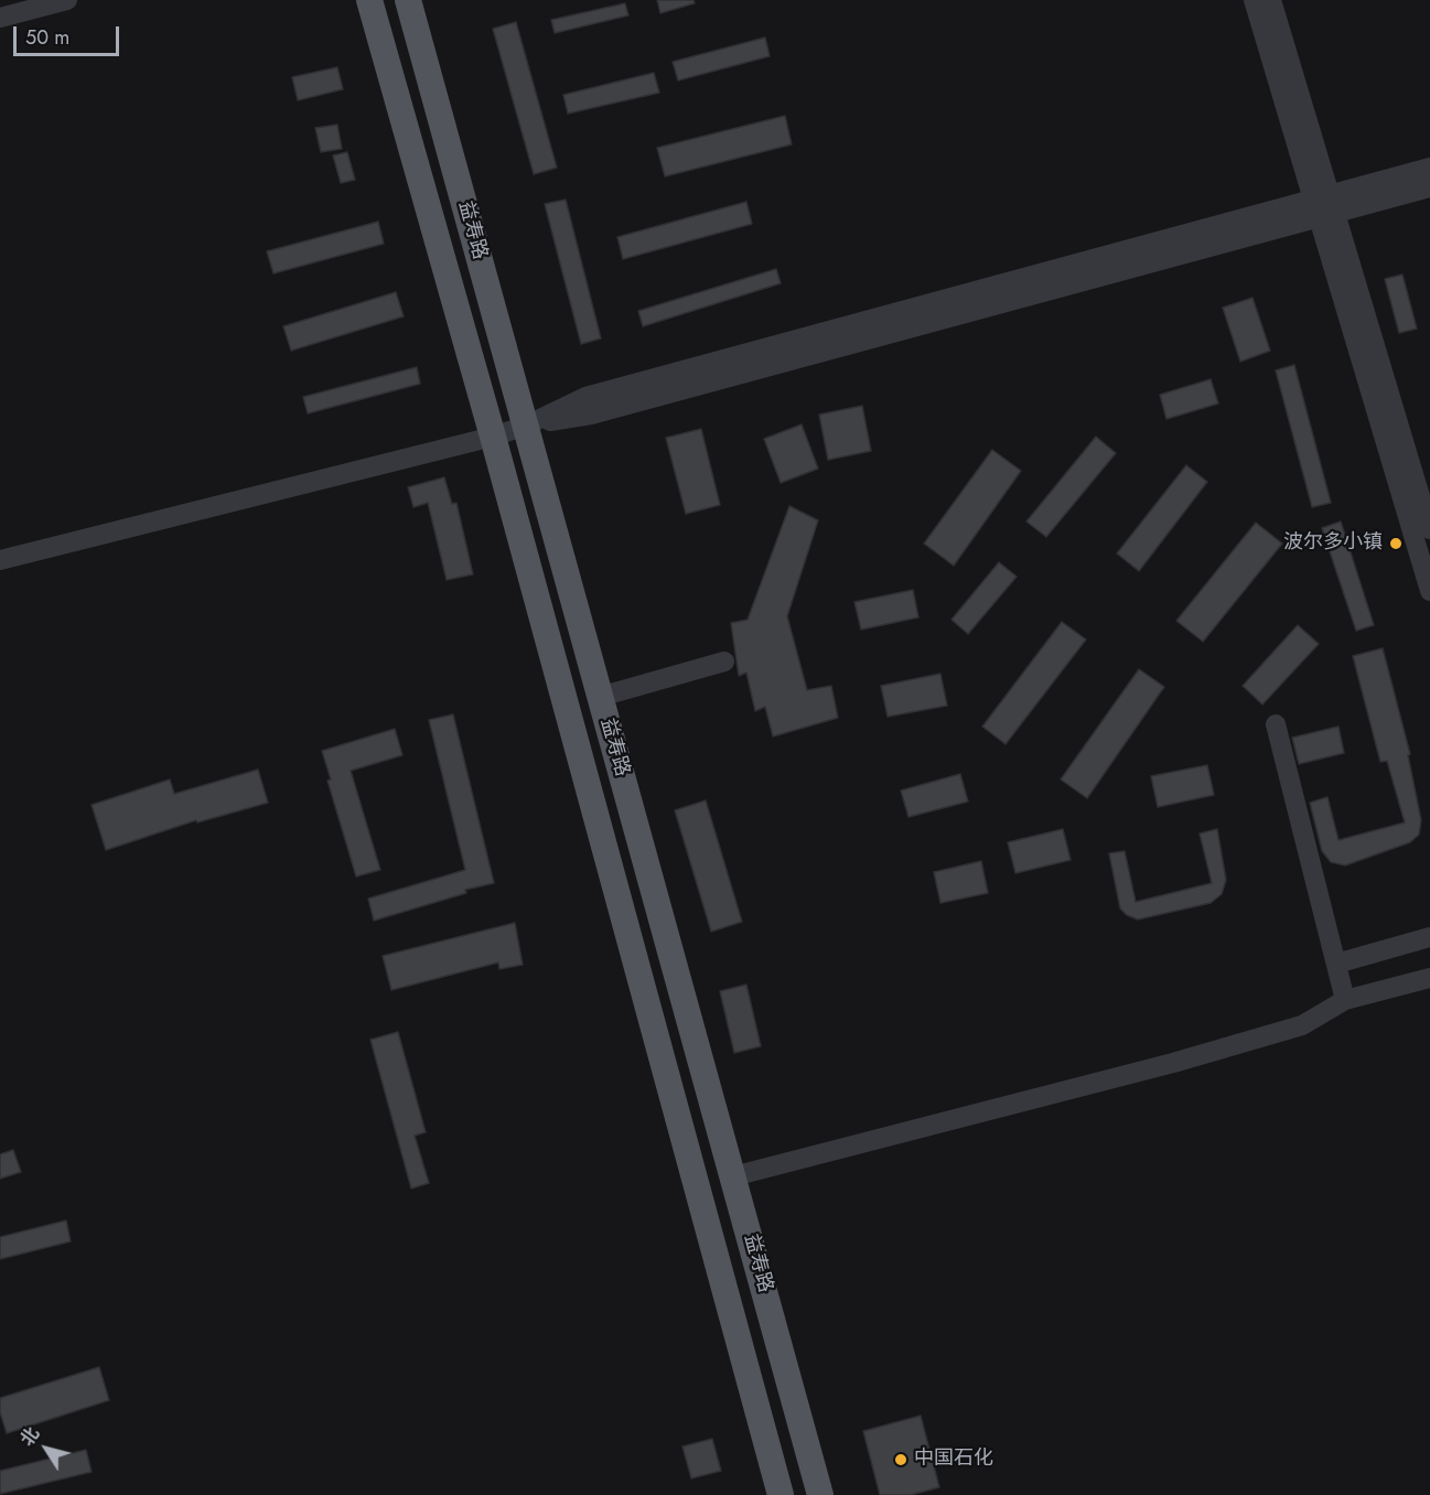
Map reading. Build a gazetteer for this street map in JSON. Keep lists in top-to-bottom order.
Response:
{
  "streets": {
    "main road": ["益寿路"]
  },
  "places": ["波尔多小镇", "中国石化"],
  "scale_bar": "50 m",
  "north": "top left"
}
